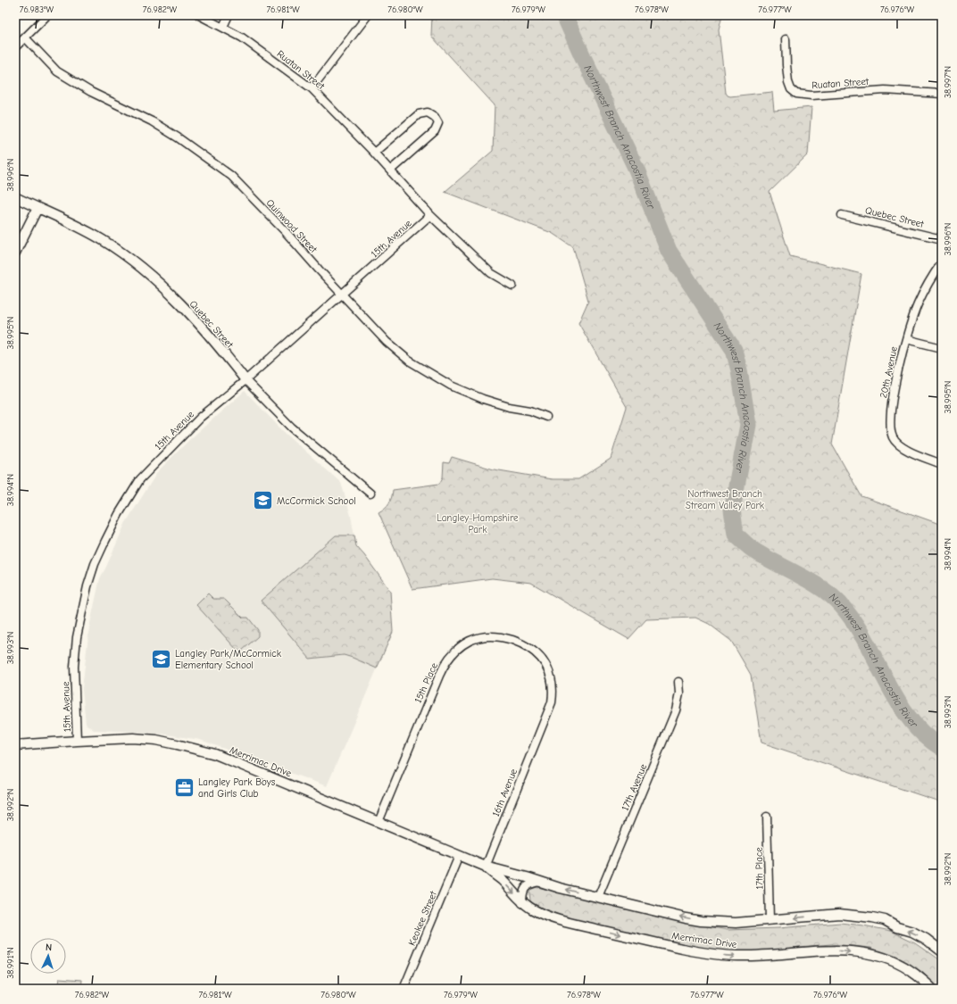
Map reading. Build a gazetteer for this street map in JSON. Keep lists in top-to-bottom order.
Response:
{
  "streets": {
    "street": [
      "Ruatan Street",
      "Quebec Street",
      "Quinwood Street",
      "15th Avenue",
      "20th Avenue",
      "15th Place",
      "Merrimac Drive",
      "17th Avenue",
      "16th Avenue",
      "17th Place",
      "Keokee Street"
    ]
  },
  "crossings": [
    ["Ruatan Street", "15th Avenue"],
    ["Quebec Street", "15th Avenue"],
    ["Quinwood Street", "15th Avenue"],
    ["15th Avenue", "Merrimac Drive"],
    ["15th Place", "Merrimac Drive"],
    ["15th Place", "16th Avenue"],
    ["Merrimac Drive", "17th Avenue"],
    ["Merrimac Drive", "16th Avenue"],
    ["Merrimac Drive", "17th Place"],
    ["Merrimac Drive", "Keokee Street"]
  ],
  "water": ["Northwest Branch Anacostia River"],
  "parks": ["Northwest Branch Stream Valley Park", "Langley-Hampshire Park"],
  "places": {
    "school or university": ["McCormick School", "Langley Park/McCormick Elementary School"],
    "office": ["Langley Park Boys and Girls Club"]
  },
  "north": "top",
  "coordinates": [
    "76.983°W",
    "76.982°W",
    "76.981°W",
    "76.980°W",
    "76.979°W",
    "76.978°W",
    "76.977°W",
    "76.976°W",
    "38.997°N",
    "38.996°N",
    "38.995°N",
    "38.994°N",
    "38.993°N",
    "38.992°N",
    "38.991°N"
  ]
}
